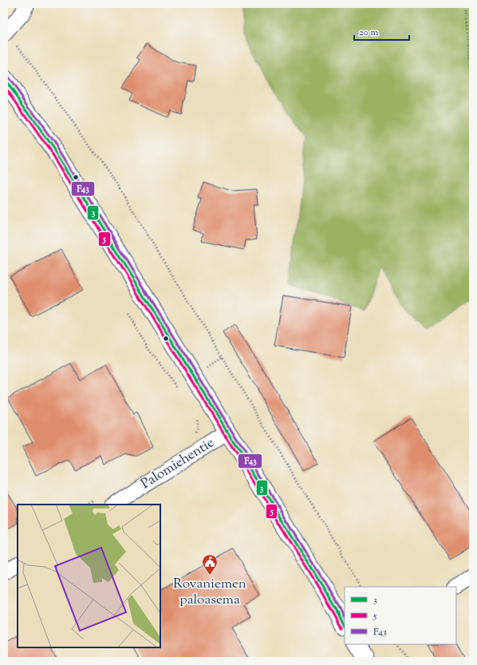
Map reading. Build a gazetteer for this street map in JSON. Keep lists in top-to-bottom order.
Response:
{
  "streets": {
    "street": ["Palomiehentie"]
  },
  "places": {
    "public building": ["Rovaniemen paloasema"]
  },
  "lines": ["transit line F43", "transit line 3", "transit line 5"],
  "legend": ["3", "5", "F43"],
  "scale_bar": "20 m"
}
